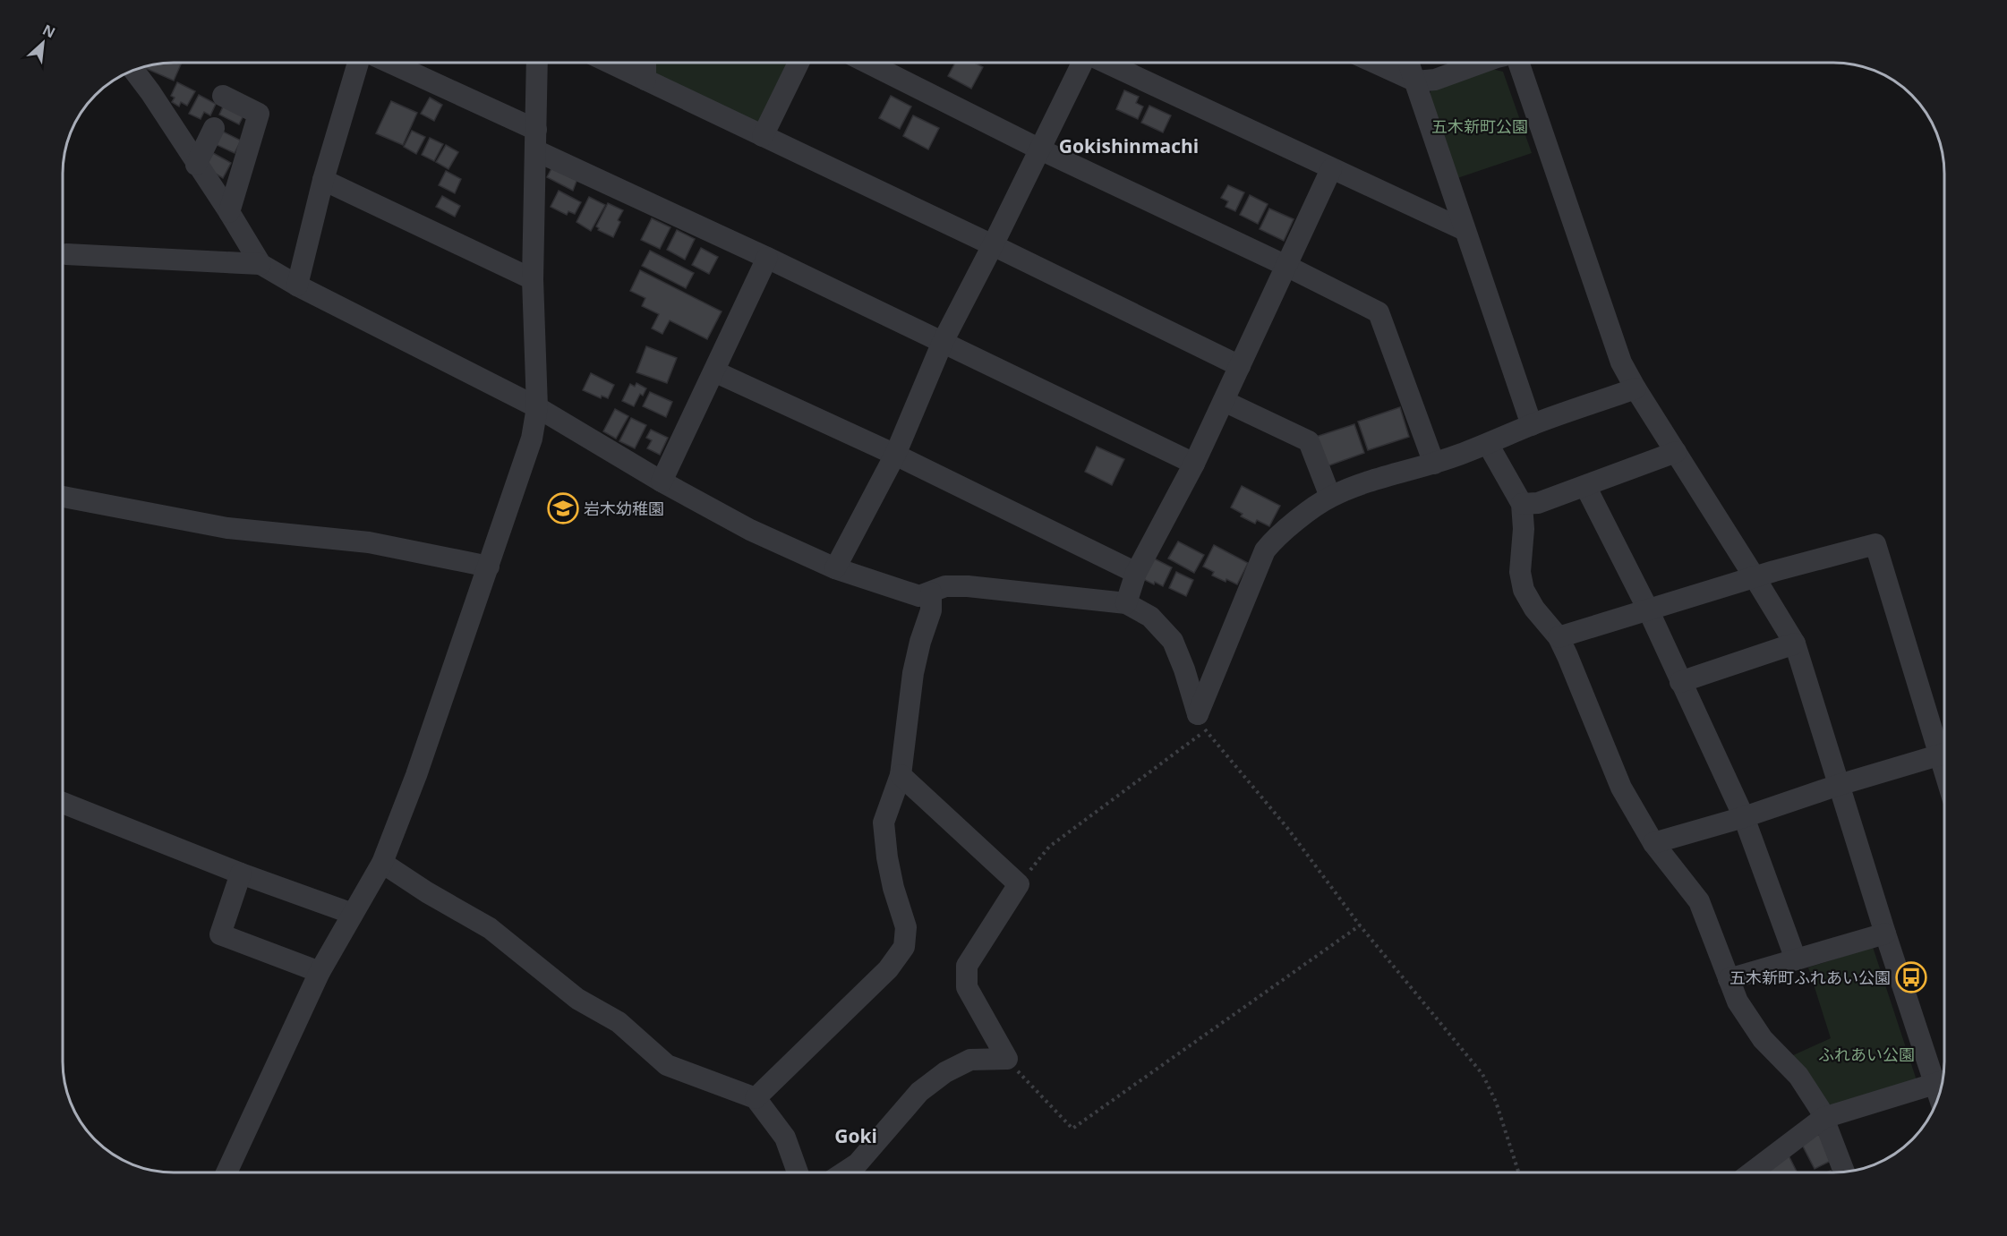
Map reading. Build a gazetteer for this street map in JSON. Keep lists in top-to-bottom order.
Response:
{
  "districts": ["Gokishinmachi", "Goki"],
  "parks": ["五木新町公園", "ふれあい公園"],
  "places": {
    "school or university": ["岩木幼稚園"],
    "bus stop": ["五木新町ふれあい公園"]
  },
  "north": "top right"
}
